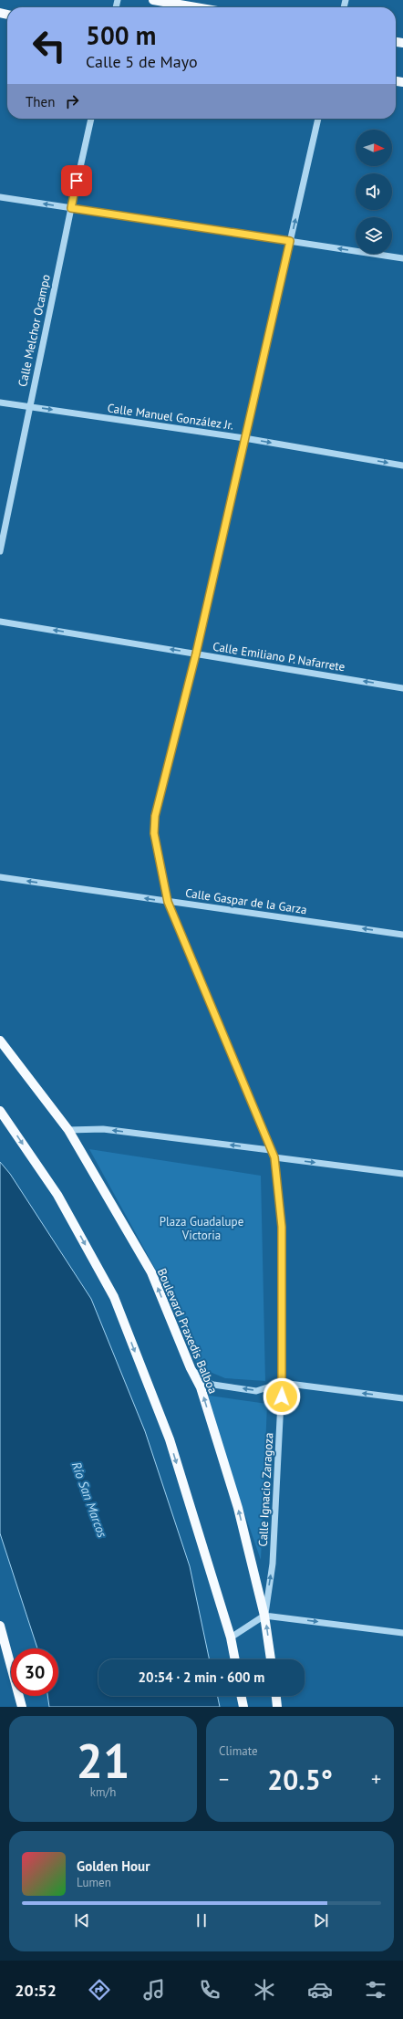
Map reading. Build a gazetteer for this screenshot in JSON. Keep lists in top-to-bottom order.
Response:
{
  "streets": {
    "main road": ["Boulevard Praxedis Balboa"],
    "street": [
      "Calle Melchor Ocampo",
      "Calle Manuel González Jr.",
      "Calle Emiliano P. Nafarrete",
      "Calle Gaspar de la Garza",
      "Calle Ignacio Zaragoza"
    ]
  },
  "crossings": [
    ["Calle Melchor Ocampo", "Calle Manuel González Jr."],
    ["Calle Manuel González Jr.", "Calle Ignacio Zaragoza"],
    ["Calle Emiliano P. Nafarrete", "Calle Ignacio Zaragoza"],
    ["Calle Gaspar de la Garza", "Calle Ignacio Zaragoza"],
    ["Boulevard Praxedis Balboa", "Calle Ignacio Zaragoza"]
  ],
  "one_way": ["Calle Manuel González Jr.", "Calle Emiliano P. Nafarrete", "Calle Gaspar de la Garza"],
  "water": ["Río San Marcos"],
  "parks": ["Plaza Guadalupe Victoria"],
  "north": "right",
  "page": {
    "turn": ["500 m", "Calle 5 de Mayo"],
    "then": "Then",
    "limit": "30",
    "trip": "20:54 · 2 min · 600 m",
    "tile": [
      ["21", "km/h"],
      "Climate"
    ],
    "heat": ["−", "20.5°", "+"],
    "song": ["Golden Hour", "Lumen"],
    "tabs": "20:52"
  }
}
